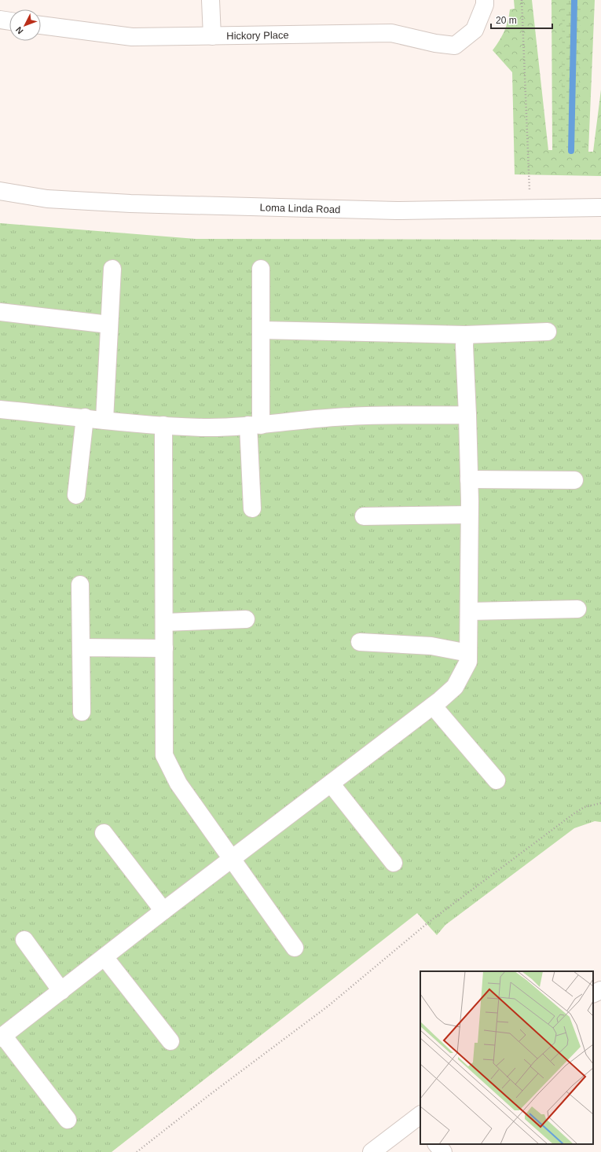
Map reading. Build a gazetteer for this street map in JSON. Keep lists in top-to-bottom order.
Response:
{
  "streets": {
    "street": ["Hickory Place", "Loma Linda Road"]
  },
  "scale_bar": "20 m",
  "north": "bottom left"
}
